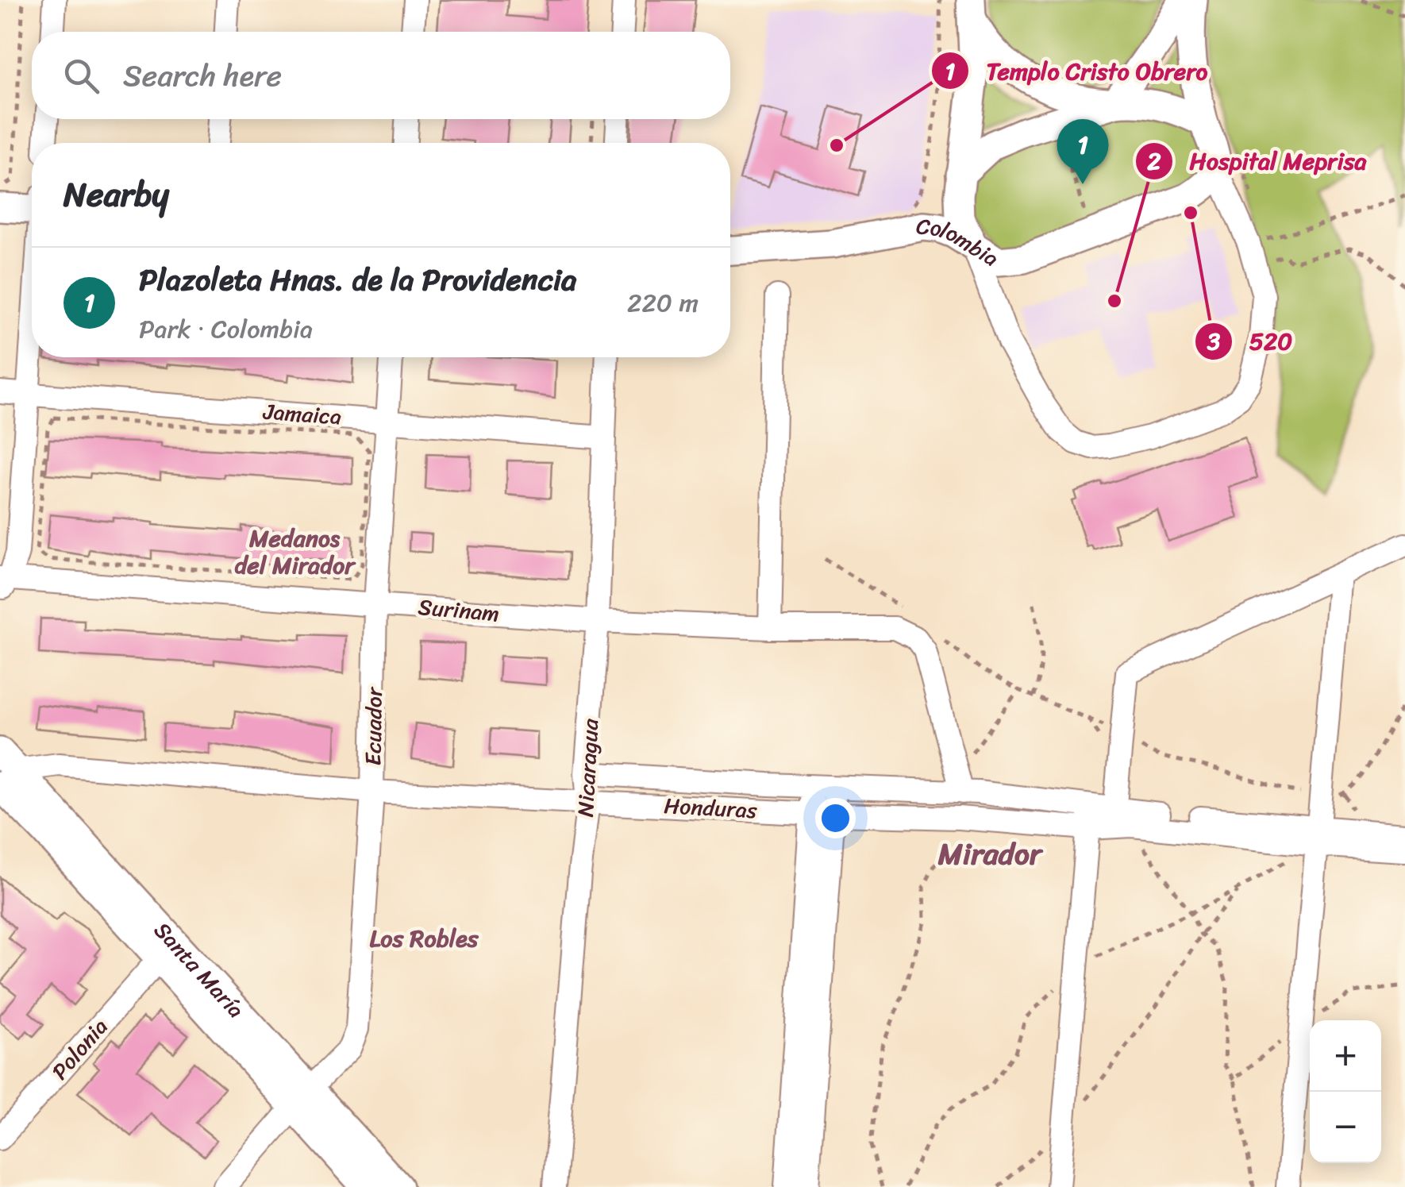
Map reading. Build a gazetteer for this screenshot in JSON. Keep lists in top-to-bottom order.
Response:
{
  "streets": {
    "street": [
      "Colombia",
      "Jamaica",
      "Surinam",
      "Ecuador",
      "Nicaragua",
      "Honduras",
      "Santa María",
      "Polonia"
    ]
  },
  "crossings": [
    ["Jamaica", "Ecuador"],
    ["Jamaica", "Nicaragua"],
    ["Surinam", "Ecuador"],
    ["Surinam", "Nicaragua"],
    ["Surinam", "Honduras"],
    ["Ecuador", "Honduras"],
    ["Ecuador", "Santa María"],
    ["Nicaragua", "Honduras"],
    ["Honduras", "Santa María"],
    ["Santa María", "Polonia"]
  ],
  "districts": ["Medanos del Mirador", "Mirador", "Los Robles"],
  "places": ["Templo Cristo Obrero", "520", "Hospital Meprisa"],
  "page": {
    "search": "Search here",
    "pins": "1",
    "heading": "Nearby",
    "list": [
      {
        "mark": "1",
        "name": "Plazoleta Hnas. de la Providencia",
        "note": "Park · Colombia",
        "value": "220 m"
      }
    ],
    "map_buttons": ["+", "−"]
  }
}
